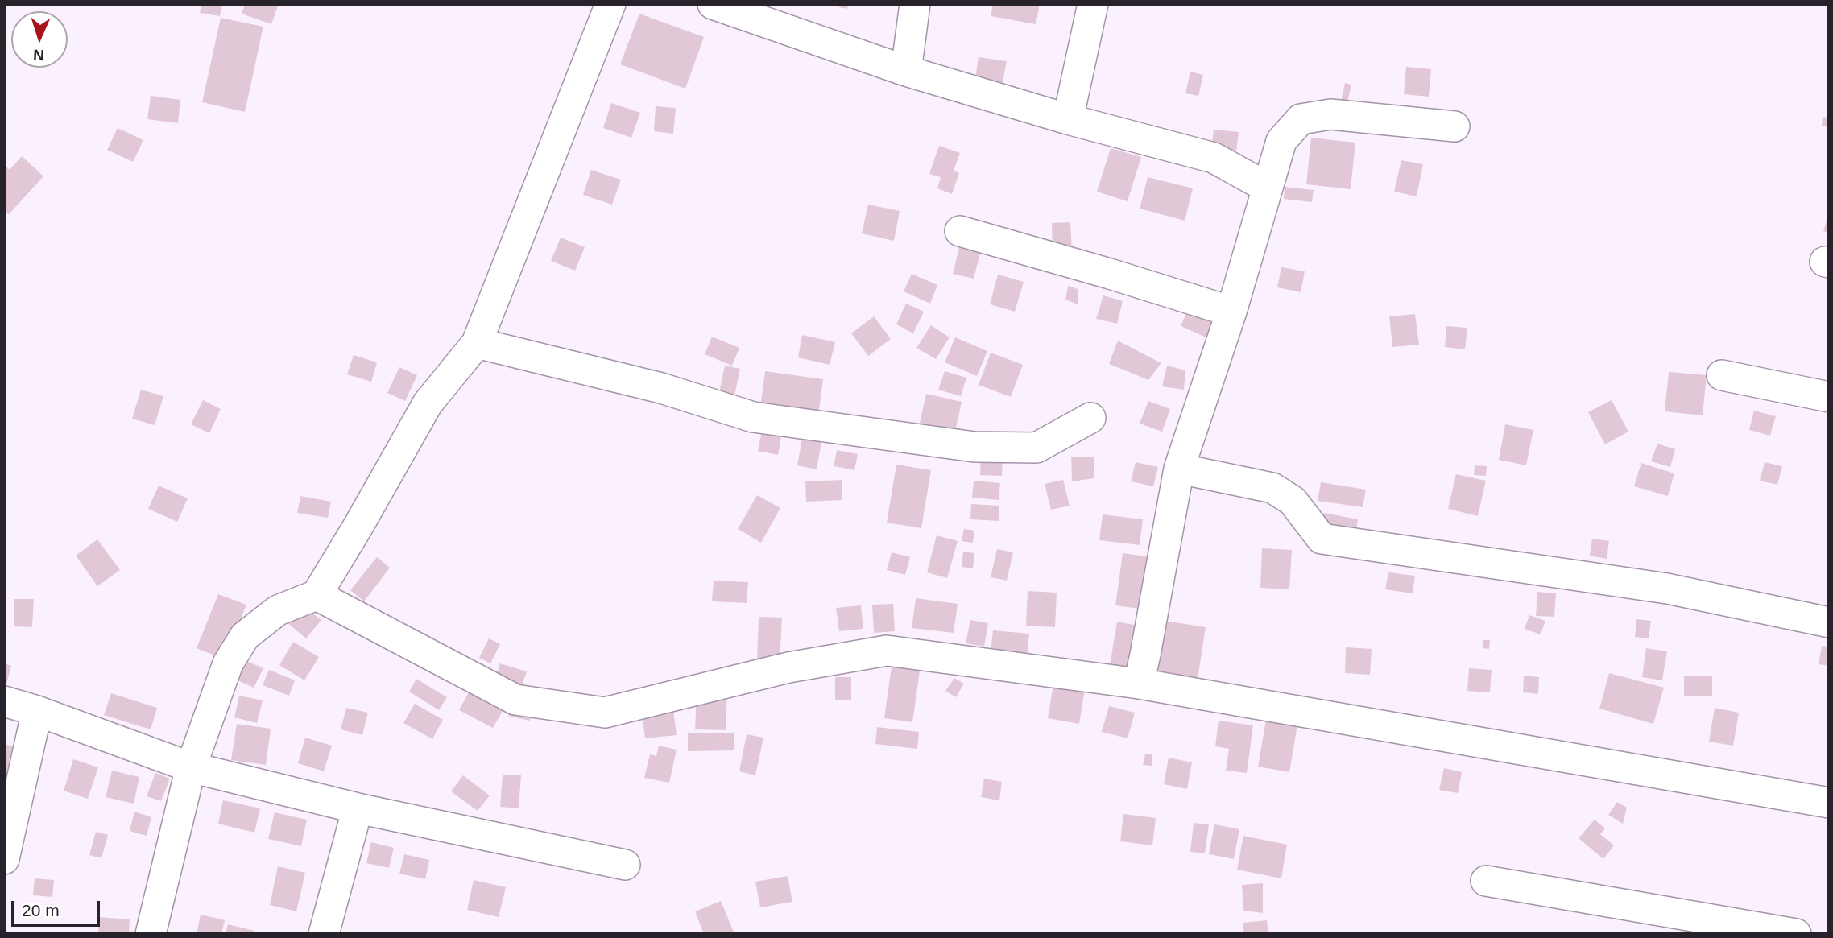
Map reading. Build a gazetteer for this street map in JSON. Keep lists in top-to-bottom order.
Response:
{
  "scale_bar": "20 m",
  "north": "bottom"
}
